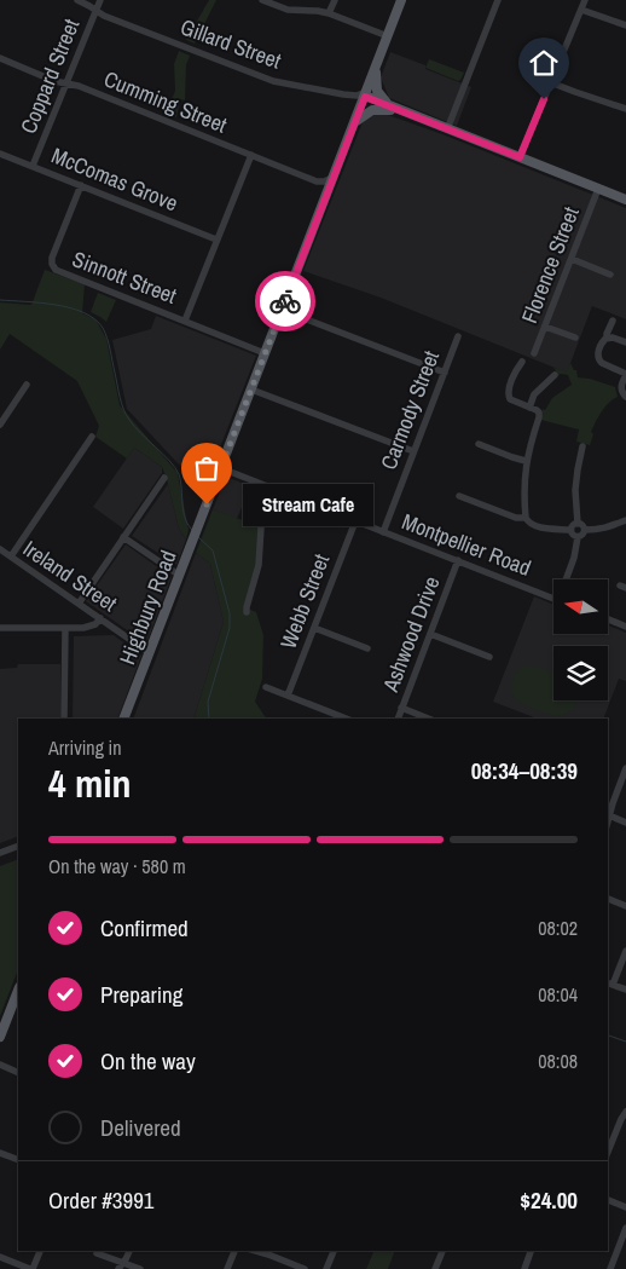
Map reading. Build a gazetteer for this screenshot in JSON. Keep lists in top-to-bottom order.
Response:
{
  "streets": {
    "main road": ["Highbury Road"],
    "street": [
      "Gillard Street",
      "Coppard Street",
      "Cumming Street",
      "McComas Grove",
      "Florence Street",
      "Sinnott Street",
      "Carmody Street",
      "Montpellier Road",
      "Ireland Street",
      "Webb Street",
      "Ashwood Drive"
    ]
  },
  "crossings": [
    ["Gillard Street", "Coppard Street"],
    ["Gillard Street", "Highbury Road"],
    ["Coppard Street", "Cumming Street"],
    ["Coppard Street", "McComas Grove"],
    ["McComas Grove", "Sinnott Street"],
    ["Sinnott Street", "Highbury Road"],
    ["Carmody Street", "Montpellier Road"],
    ["Montpellier Road", "Webb Street"],
    ["Montpellier Road", "Highbury Road"],
    ["Montpellier Road", "Ashwood Drive"],
    ["Ireland Street", "Highbury Road"]
  ],
  "places": ["Stream Cafe"],
  "north": "left",
  "page": {
    "bubble": "Stream Cafe",
    "heading": ["4 min", "Arriving in", "08:34–08:39"],
    "panel": ["Order #3991", "$24.00"],
    "bar": "On the way · 580 m",
    "list": [
      ["Confirmed", "08:02"],
      ["Preparing", "08:04"],
      ["On the way", "08:08"],
      "Delivered"
    ]
  }
}
